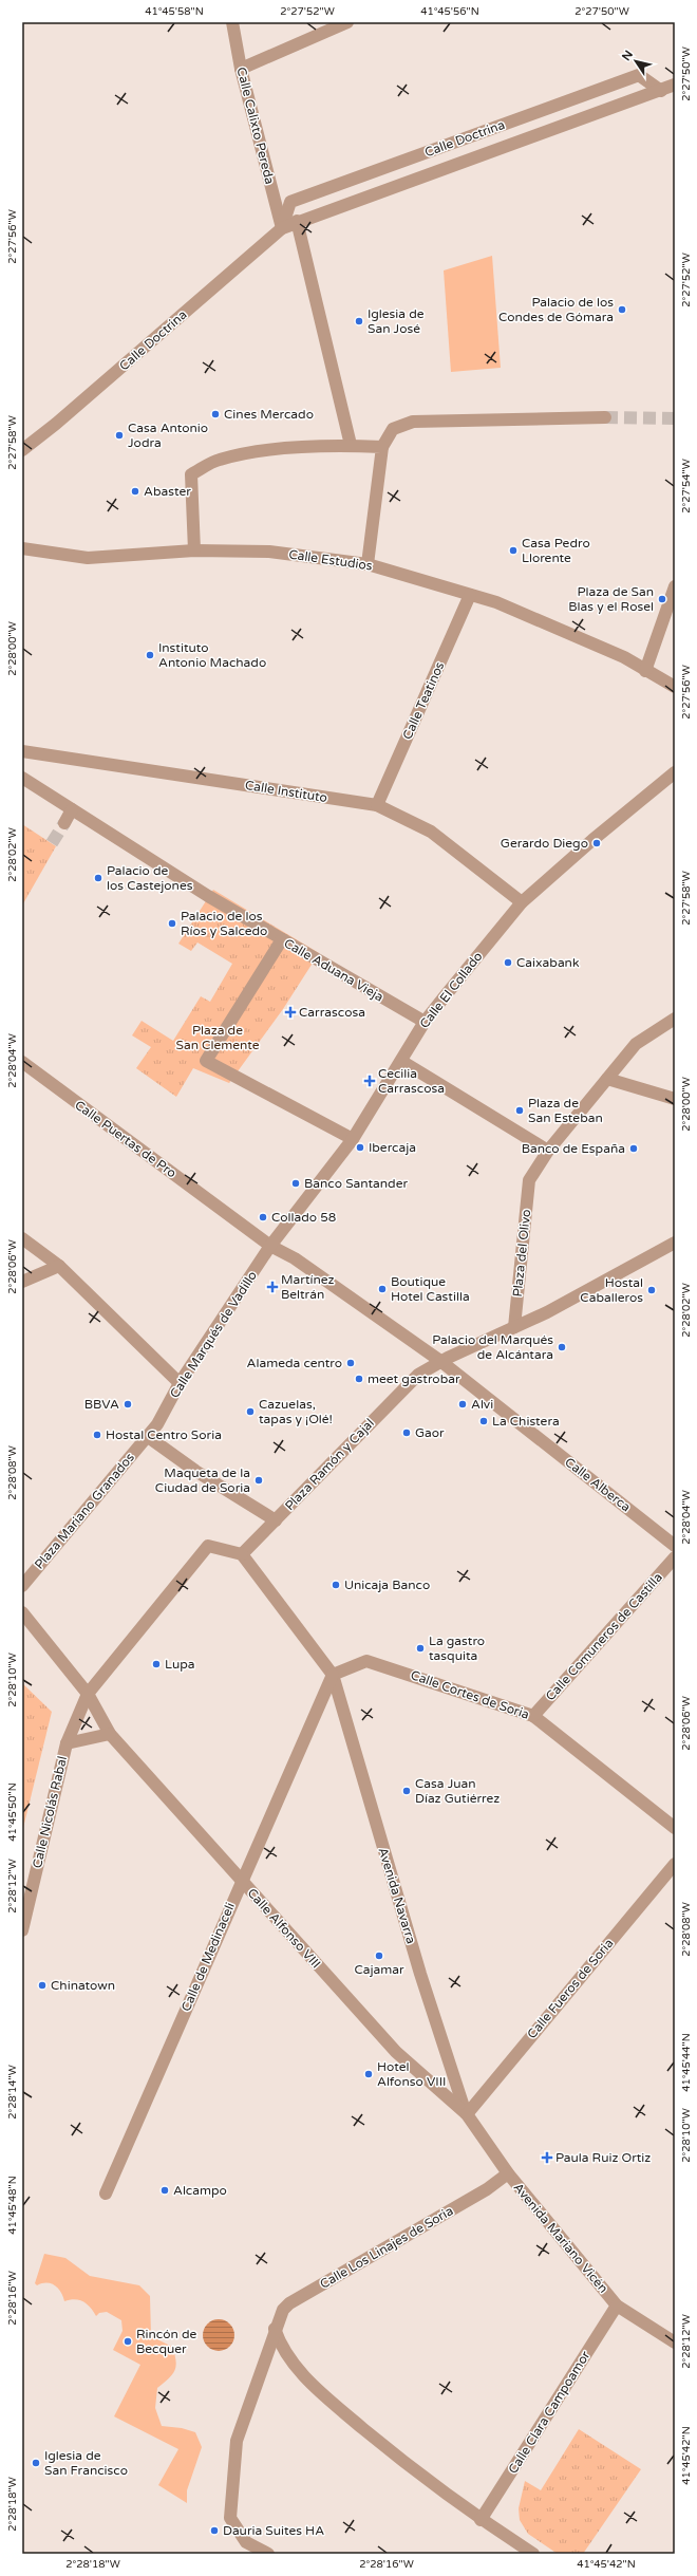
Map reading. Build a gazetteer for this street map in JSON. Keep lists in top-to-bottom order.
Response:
{
  "streets": {
    "street": [
      "Calle Calixto Pereda",
      "Calle Doctrina",
      "Calle Estudios",
      "Calle Teatinos",
      "Calle Instituto",
      "Calle Aduana Vieja",
      "Calle El Collado",
      "Calle Puertas de Pro",
      "Plaza del Olivo",
      "Calle Marqués de Vadillo",
      "Plaza Ramón y Cajal",
      "Calle Alberca",
      "Plaza Mariano Granados",
      "Calle Comuneros de Castilla",
      "Calle Cortes de Soria",
      "Calle Nicolás Rabal",
      "Avenida Navarra",
      "Calle Alfonso VIII",
      "Calle de Medinaceli",
      "Calle Fueros de Soria",
      "Avenida Mariano Vicén",
      "Calle Los Linajes de Soria",
      "Calle Clara Campoamor"
    ]
  },
  "crossings": [
    ["Calle Calixto Pereda", "Calle Doctrina"],
    ["Calle Estudios", "Calle Teatinos"],
    ["Calle Teatinos", "Calle Instituto"],
    ["Calle Instituto", "Calle El Collado"],
    ["Calle Aduana Vieja", "Calle El Collado"],
    ["Calle El Collado", "Calle Puertas de Pro"],
    ["Calle El Collado", "Calle Marqués de Vadillo"],
    ["Calle Puertas de Pro", "Calle Marqués de Vadillo"],
    ["Calle Puertas de Pro", "Plaza Ramón y Cajal"],
    ["Calle Puertas de Pro", "Calle Alberca"],
    ["Plaza del Olivo", "Plaza Ramón y Cajal"],
    ["Calle Marqués de Vadillo", "Plaza Mariano Granados"],
    ["Plaza Ramón y Cajal", "Calle Alberca"],
    ["Calle Comuneros de Castilla", "Calle Cortes de Soria"],
    ["Calle Cortes de Soria", "Avenida Navarra"],
    ["Calle Cortes de Soria", "Calle de Medinaceli"],
    ["Avenida Navarra", "Calle Alfonso VIII"],
    ["Avenida Navarra", "Calle de Medinaceli"],
    ["Avenida Navarra", "Calle Fueros de Soria"],
    ["Avenida Navarra", "Avenida Mariano Vicén"],
    ["Calle Alfonso VIII", "Calle de Medinaceli"],
    ["Calle Alfonso VIII", "Calle Fueros de Soria"],
    ["Calle Alfonso VIII", "Avenida Mariano Vicén"],
    ["Calle Fueros de Soria", "Avenida Mariano Vicén"],
    ["Avenida Mariano Vicén", "Calle Los Linajes de Soria"],
    ["Avenida Mariano Vicén", "Calle Clara Campoamor"]
  ],
  "parks": ["Plaza de San Clemente"],
  "places": {
    "other": [
      "Palacio de los Condes de Gómara",
      "Iglesia de San José",
      "Cines Mercado",
      "Casa Antonio Jodra",
      "Abaster",
      "Casa Pedro Llorente",
      "Plaza de San Blas y el Rosel",
      "Instituto Antonio Machado",
      "Gerardo Diego",
      "Palacio de los Castejones",
      "Palacio de los Ríos y Salcedo",
      "Caixabank",
      "Plaza de San Esteban",
      "Ibercaja",
      "Banco de España",
      "Banco Santander",
      "Collado 58",
      "Boutique Hotel Castilla",
      "Hostal Caballeros",
      "Palacio del Marqués de Alcántara",
      "Alameda centro",
      "meet gastrobar",
      "BBVA",
      "Alvi",
      "Cazuelas, tapas y ¡Olé!",
      "La Chistera",
      "Gaor",
      "Hostal Centro Soria",
      "Maqueta de la Ciudad de Soria",
      "Unicaja Banco",
      "La gastro tasquita",
      "Lupa",
      "Casa Juan Díaz Gutiérrez",
      "Cajamar",
      "Chinatown",
      "Hotel Alfonso VIII",
      "Alcampo",
      "Rincón de Becquer",
      "Iglesia de San Francisco",
      "Dauria Suites HA"
    ],
    "health": [
      "Carrascosa",
      "Cecilia Carrascosa",
      "Martínez Beltrán",
      "Paula Ruiz Ortiz"
    ]
  },
  "north": "top left",
  "coordinates": [
    "41°45'58\"N",
    "2°27'52\"W",
    "41°45'56\"N",
    "2°27'50\"W",
    "2°27'56\"W",
    "2°27'58\"W",
    "2°27'54\"W",
    "2°28'00\"W",
    "2°28'02\"W",
    "2°28'04\"W",
    "2°28'06\"W",
    "2°28'08\"W",
    "2°28'10\"W",
    "41°45'50\"N",
    "2°28'12\"W",
    "41°45'44\"N",
    "2°28'14\"W",
    "41°45'48\"N",
    "2°28'16\"W",
    "41°45'42\"N",
    "2°28'18\"W"
  ]
}
